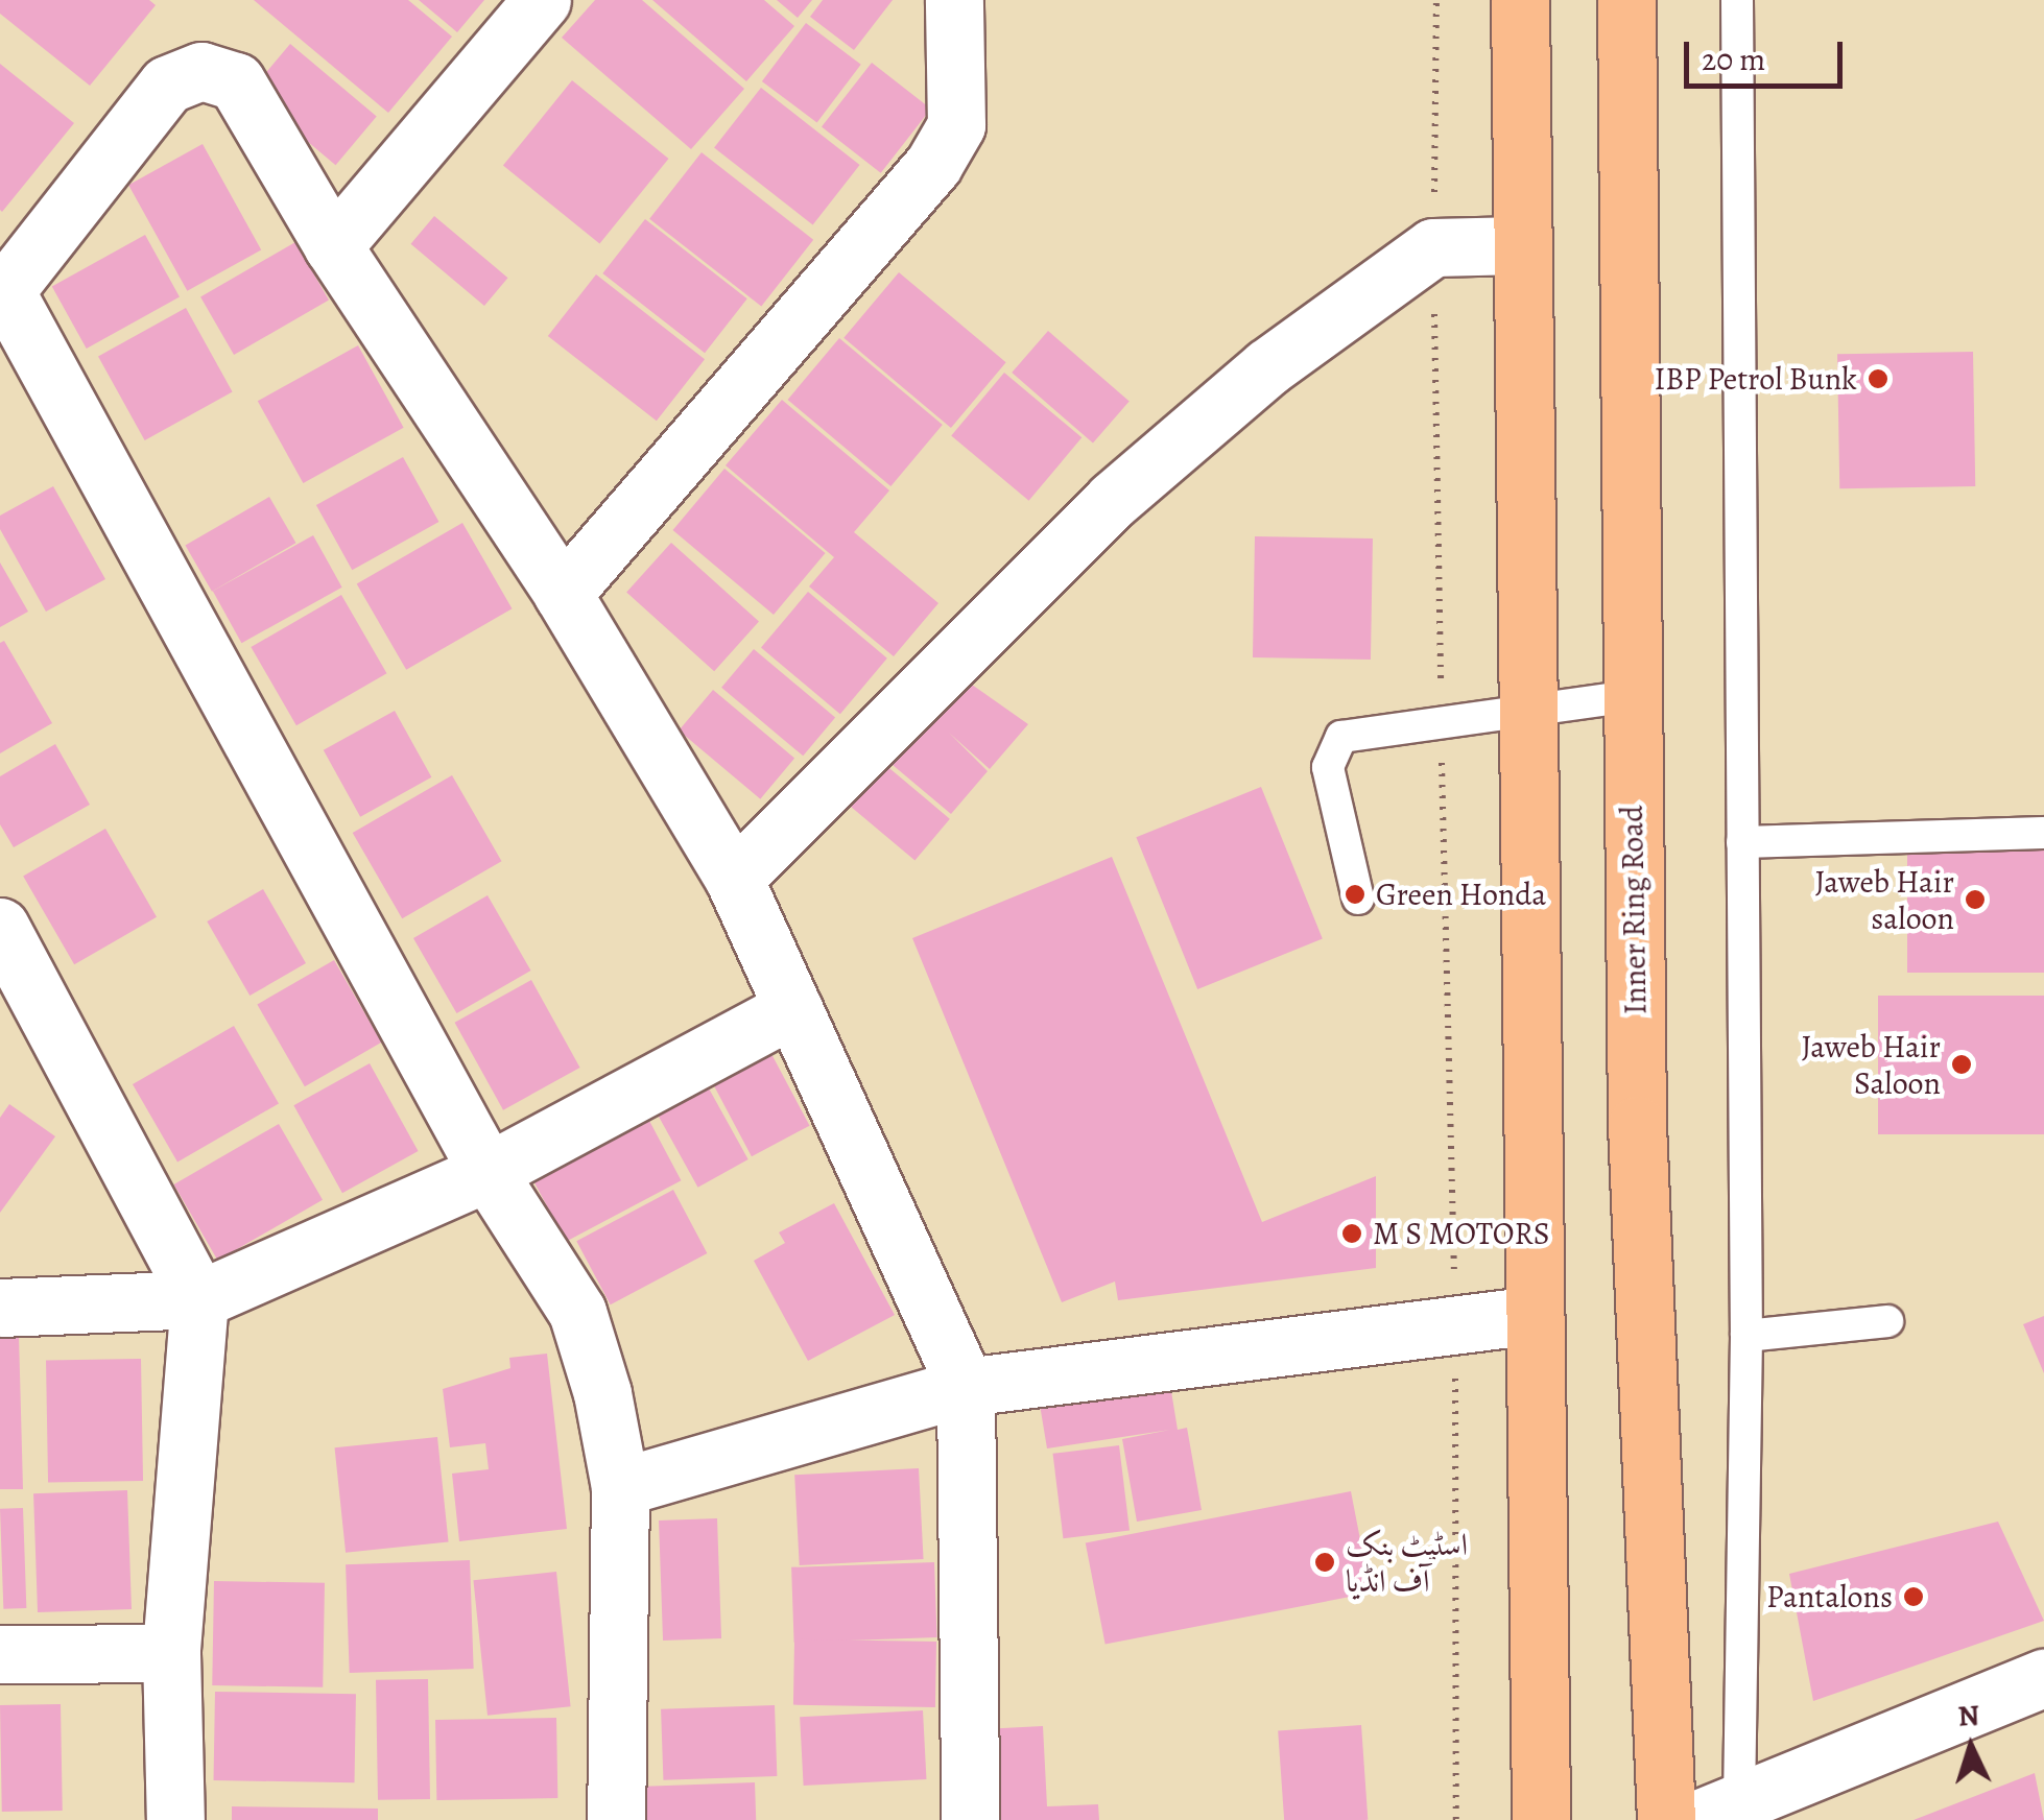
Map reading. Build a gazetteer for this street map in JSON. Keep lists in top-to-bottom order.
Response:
{
  "streets": {
    "highway": ["Inner Ring Road"]
  },
  "places": [
    "IBP Petrol Bunk",
    "Green Honda",
    "Jaweb Hair saloon",
    "Jaweb Hair Saloon",
    "M S MOTORS",
    "اسٹیٹ بنک آف انڈیا",
    "Pantalons"
  ],
  "scale_bar": "20 m",
  "north": "top"
}
